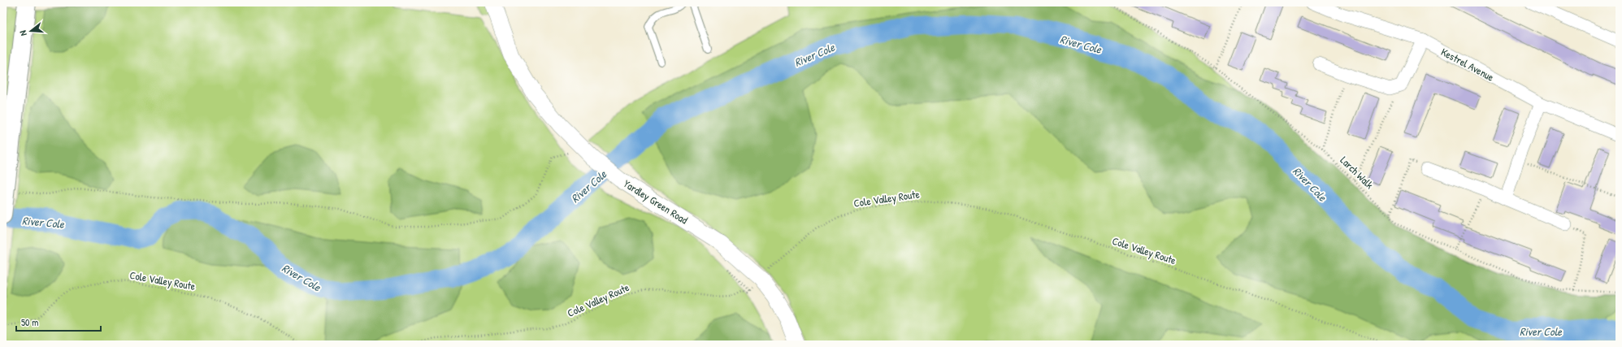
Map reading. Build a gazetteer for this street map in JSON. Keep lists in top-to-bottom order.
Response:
{
  "streets": {
    "street": ["Kestrel Avenue", "Yardley Green Road"],
    "path": ["Larch Walk", "Cole Valley Route"]
  },
  "crossings": [
    ["Cole Valley Route", "Yardley Green Road"]
  ],
  "water": ["River Cole"],
  "scale_bar": "50 m",
  "north": "left"
}
